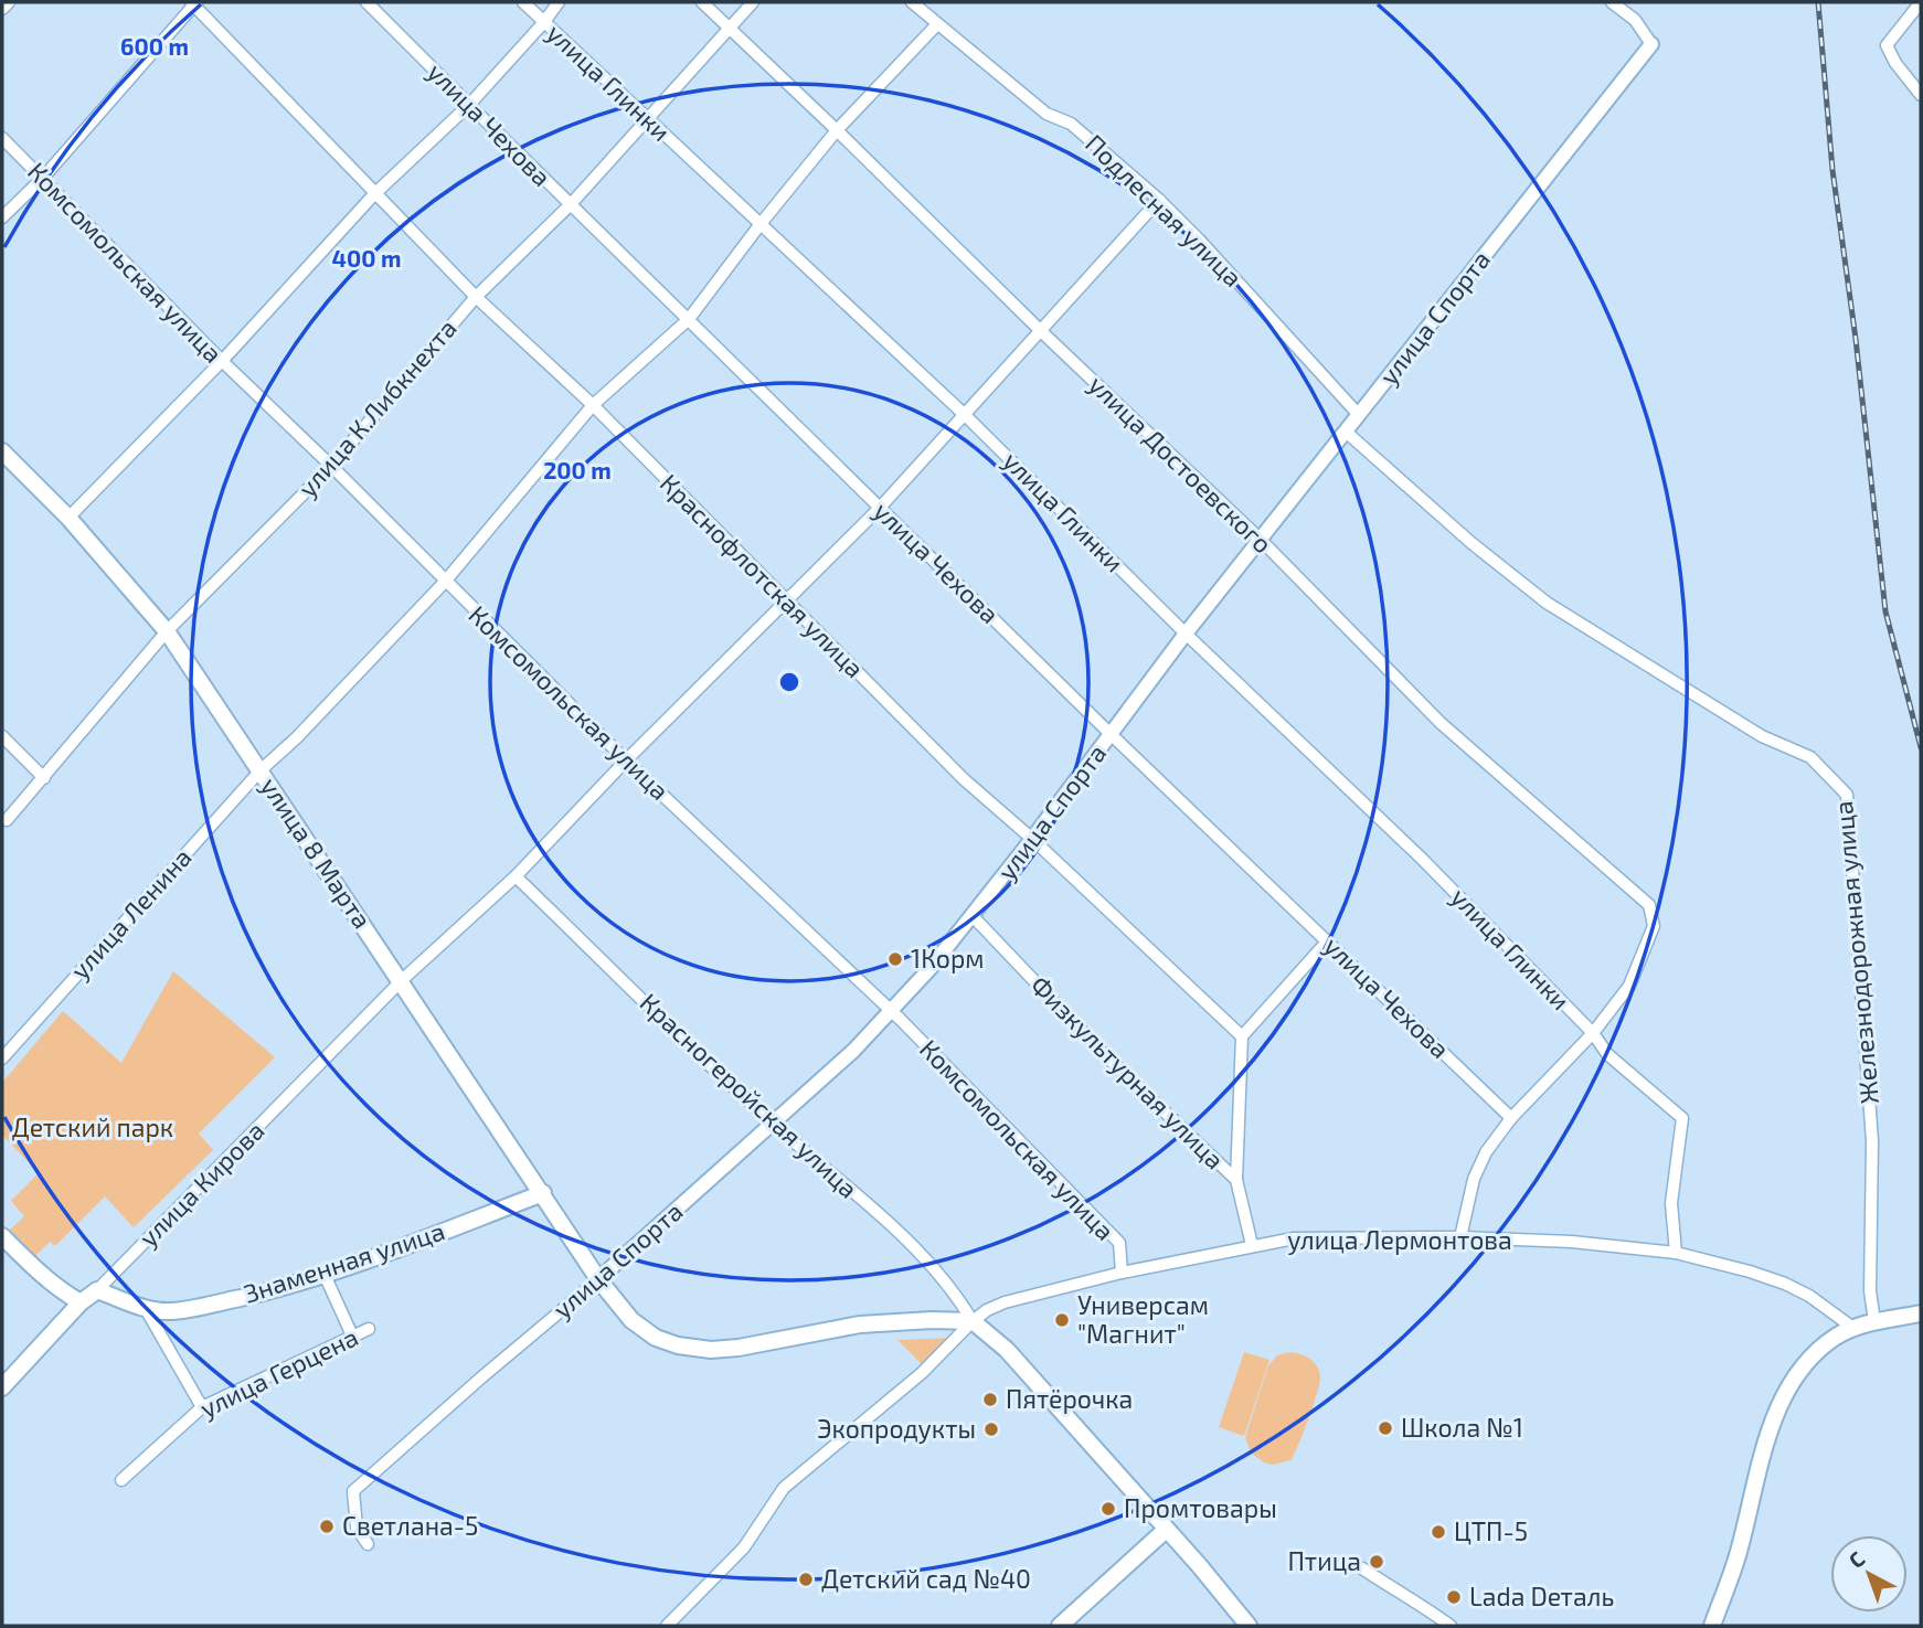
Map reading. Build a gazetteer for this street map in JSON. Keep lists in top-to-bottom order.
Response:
{
  "streets": {
    "main road": ["улица 8 Марта", "улица Кирова", "Знаменная улица"],
    "street": [
      "улица Глинки",
      "улица Чехова",
      "Подлесная улица",
      "Комсомольская улица",
      "улица Спорта",
      "улица К.Либкнехта",
      "улица Достоевского",
      "Краснофлотская улица",
      "улица Ленина",
      "Железнодорожная улица",
      "Физкультурная улица",
      "Красногеройская улица",
      "улица Лермонтова",
      "улица Герцена"
    ]
  },
  "crossings": [
    ["улица Глинки", "улица Чехова"],
    ["улица Глинки", "улица Спорта"],
    ["улица Глинки", "улица К.Либкнехта"],
    ["улица Глинки", "улица Достоевского"],
    ["улица Глинки", "улица Ленина"],
    ["улица Глинки", "улица Кирова"],
    ["улица Глинки", "улица Лермонтова"],
    ["улица Чехова", "улица Спорта"],
    ["улица Чехова", "улица К.Либкнехта"],
    ["улица Чехова", "улица Ленина"],
    ["улица Чехова", "улица Кирова"],
    ["Подлесная улица", "улица Спорта"],
    ["Подлесная улица", "улица Ленина"],
    ["Подлесная улица", "улица Кирова"],
    ["Комсомольская улица", "улица Спорта"],
    ["Комсомольская улица", "улица К.Либкнехта"],
    ["Комсомольская улица", "улица Ленина"],
    ["Комсомольская улица", "улица Кирова"],
    ["Комсомольская улица", "улица Лермонтова"],
    ["улица Спорта", "улица Достоевского"],
    ["улица Спорта", "Краснофлотская улица"],
    ["улица Спорта", "улица 8 Марта"],
    ["улица Спорта", "Железнодорожная улица"],
    ["улица Спорта", "Физкультурная улица"],
    ["улица Спорта", "Красногеройская улица"],
    ["улица К.Либкнехта", "улица Достоевского"],
    ["улица К.Либкнехта", "Краснофлотская улица"],
    ["улица К.Либкнехта", "улица 8 Марта"],
    ["улица Достоевского", "улица Ленина"],
    ["улица Достоевского", "улица Кирова"],
    ["Краснофлотская улица", "улица Ленина"],
    ["Краснофлотская улица", "улица Кирова"],
    ["улица 8 Марта", "улица Ленина"],
    ["улица 8 Марта", "улица Кирова"],
    ["улица 8 Марта", "Знаменная улица"],
    ["Физкультурная улица", "улица Лермонтова"],
    ["Красногеройская улица", "улица Кирова"],
    ["Красногеройская улица", "улица Лермонтова"],
    ["улица Кирова", "Знаменная улица"]
  ],
  "parks": ["Детский парк"],
  "places": [
    "1Корм",
    "Универсам \"Магнит\"",
    "Пятёрочка",
    "Школа №1",
    "Экопродукты",
    "Промтовары",
    "Светлана-5",
    "ЦТП-5",
    "Птица",
    "Детский сад №40",
    "Lada Dеталь"
  ],
  "north": "top left",
  "rings": ["600 m", "400 m", "200 m"]
}
